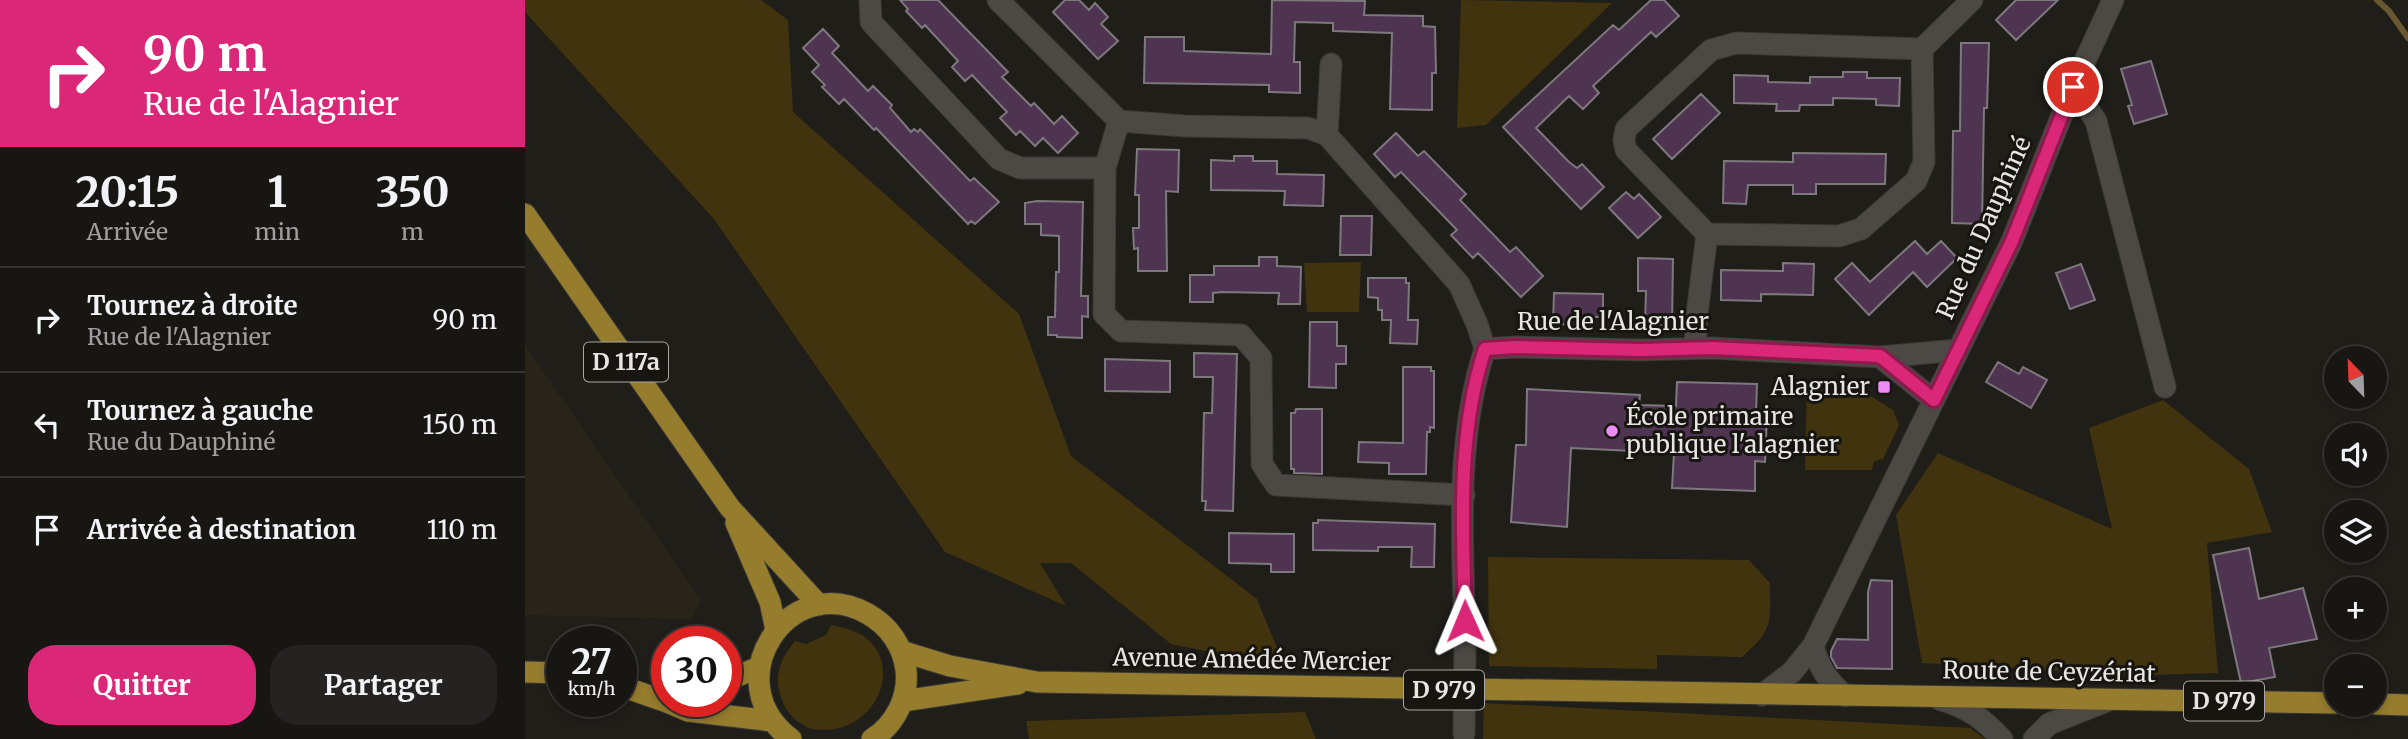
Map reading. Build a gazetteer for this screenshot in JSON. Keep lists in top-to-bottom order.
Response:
{
  "streets": {
    "main road": [
      "D 117a",
      "Avenue Amédée Mercier",
      "Route de Ceyzériat",
      "D 979"
    ],
    "street": ["Rue du Dauphiné", "Rue de l'Alagnier"]
  },
  "crossings": [
    ["Rue du Dauphiné", "Rue de l'Alagnier"],
    ["Avenue Amédée Mercier", "Route de Ceyzériat"]
  ],
  "places": {
    "transit": ["Alagnier"],
    "other": ["École primaire publique l'alagnier"]
  },
  "north": "top left",
  "page": {
    "turn": ["90 m", "Rue de l'Alagnier"],
    "eta": [
      "20:15",
      "Arrivée",
      "1",
      "min",
      "350",
      "m"
    ],
    "list": [
      {
        "name": "Tournez à droite",
        "note": "Rue de l'Alagnier",
        "value": "90 m"
      },
      {
        "name": "Tournez à gauche",
        "note": "Rue du Dauphiné",
        "value": "150 m"
      },
      {
        "name": "Arrivée à destination",
        "value": "110 m"
      }
    ],
    "map_buttons": ["+", "−"],
    "speed": "27 km/h",
    "limit": "30",
    "buttons": ["Quitter", "Partager"]
  }
}
